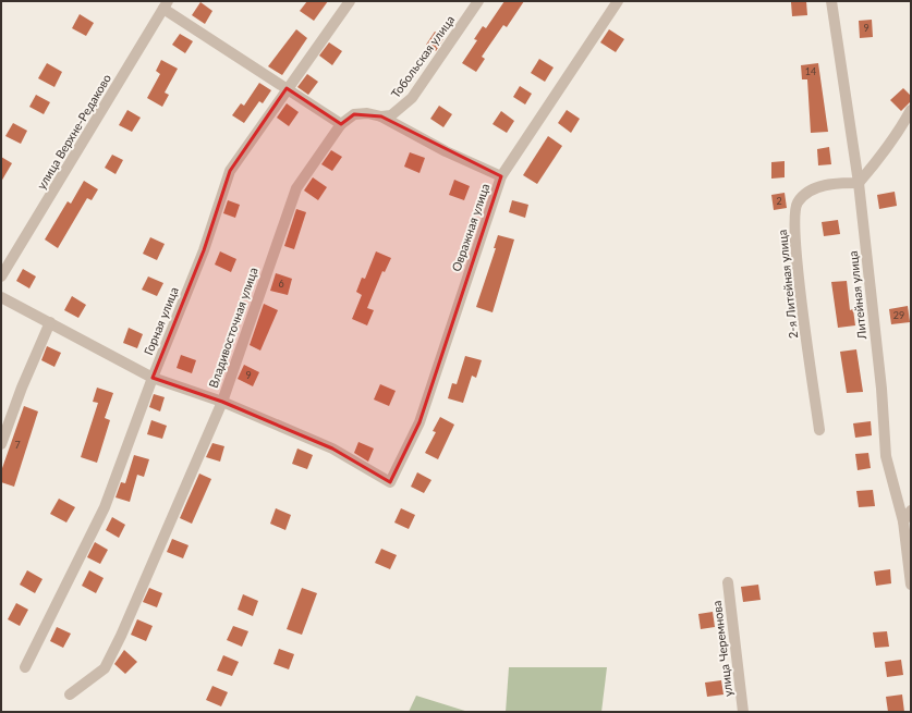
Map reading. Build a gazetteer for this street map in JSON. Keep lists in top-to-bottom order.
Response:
{
  "streets": {
    "street": [
      "Тобольская улица",
      "улица Верхне-Редаково",
      "Овражная улица",
      "2-я Литейная улица",
      "Литейная улица",
      "Горная улица",
      "Владивосточная улица",
      "улица Черемнова"
    ]
  },
  "crossings": [
    ["Тобольская улица", "Владивосточная улица"],
    ["Овражная улица", "Владивосточная улица"],
    ["2-я Литейная улица", "Литейная улица"]
  ],
  "house_numbers": [
    "9",
    "14",
    "2",
    "6",
    "29",
    "9",
    "7"
  ]
}
